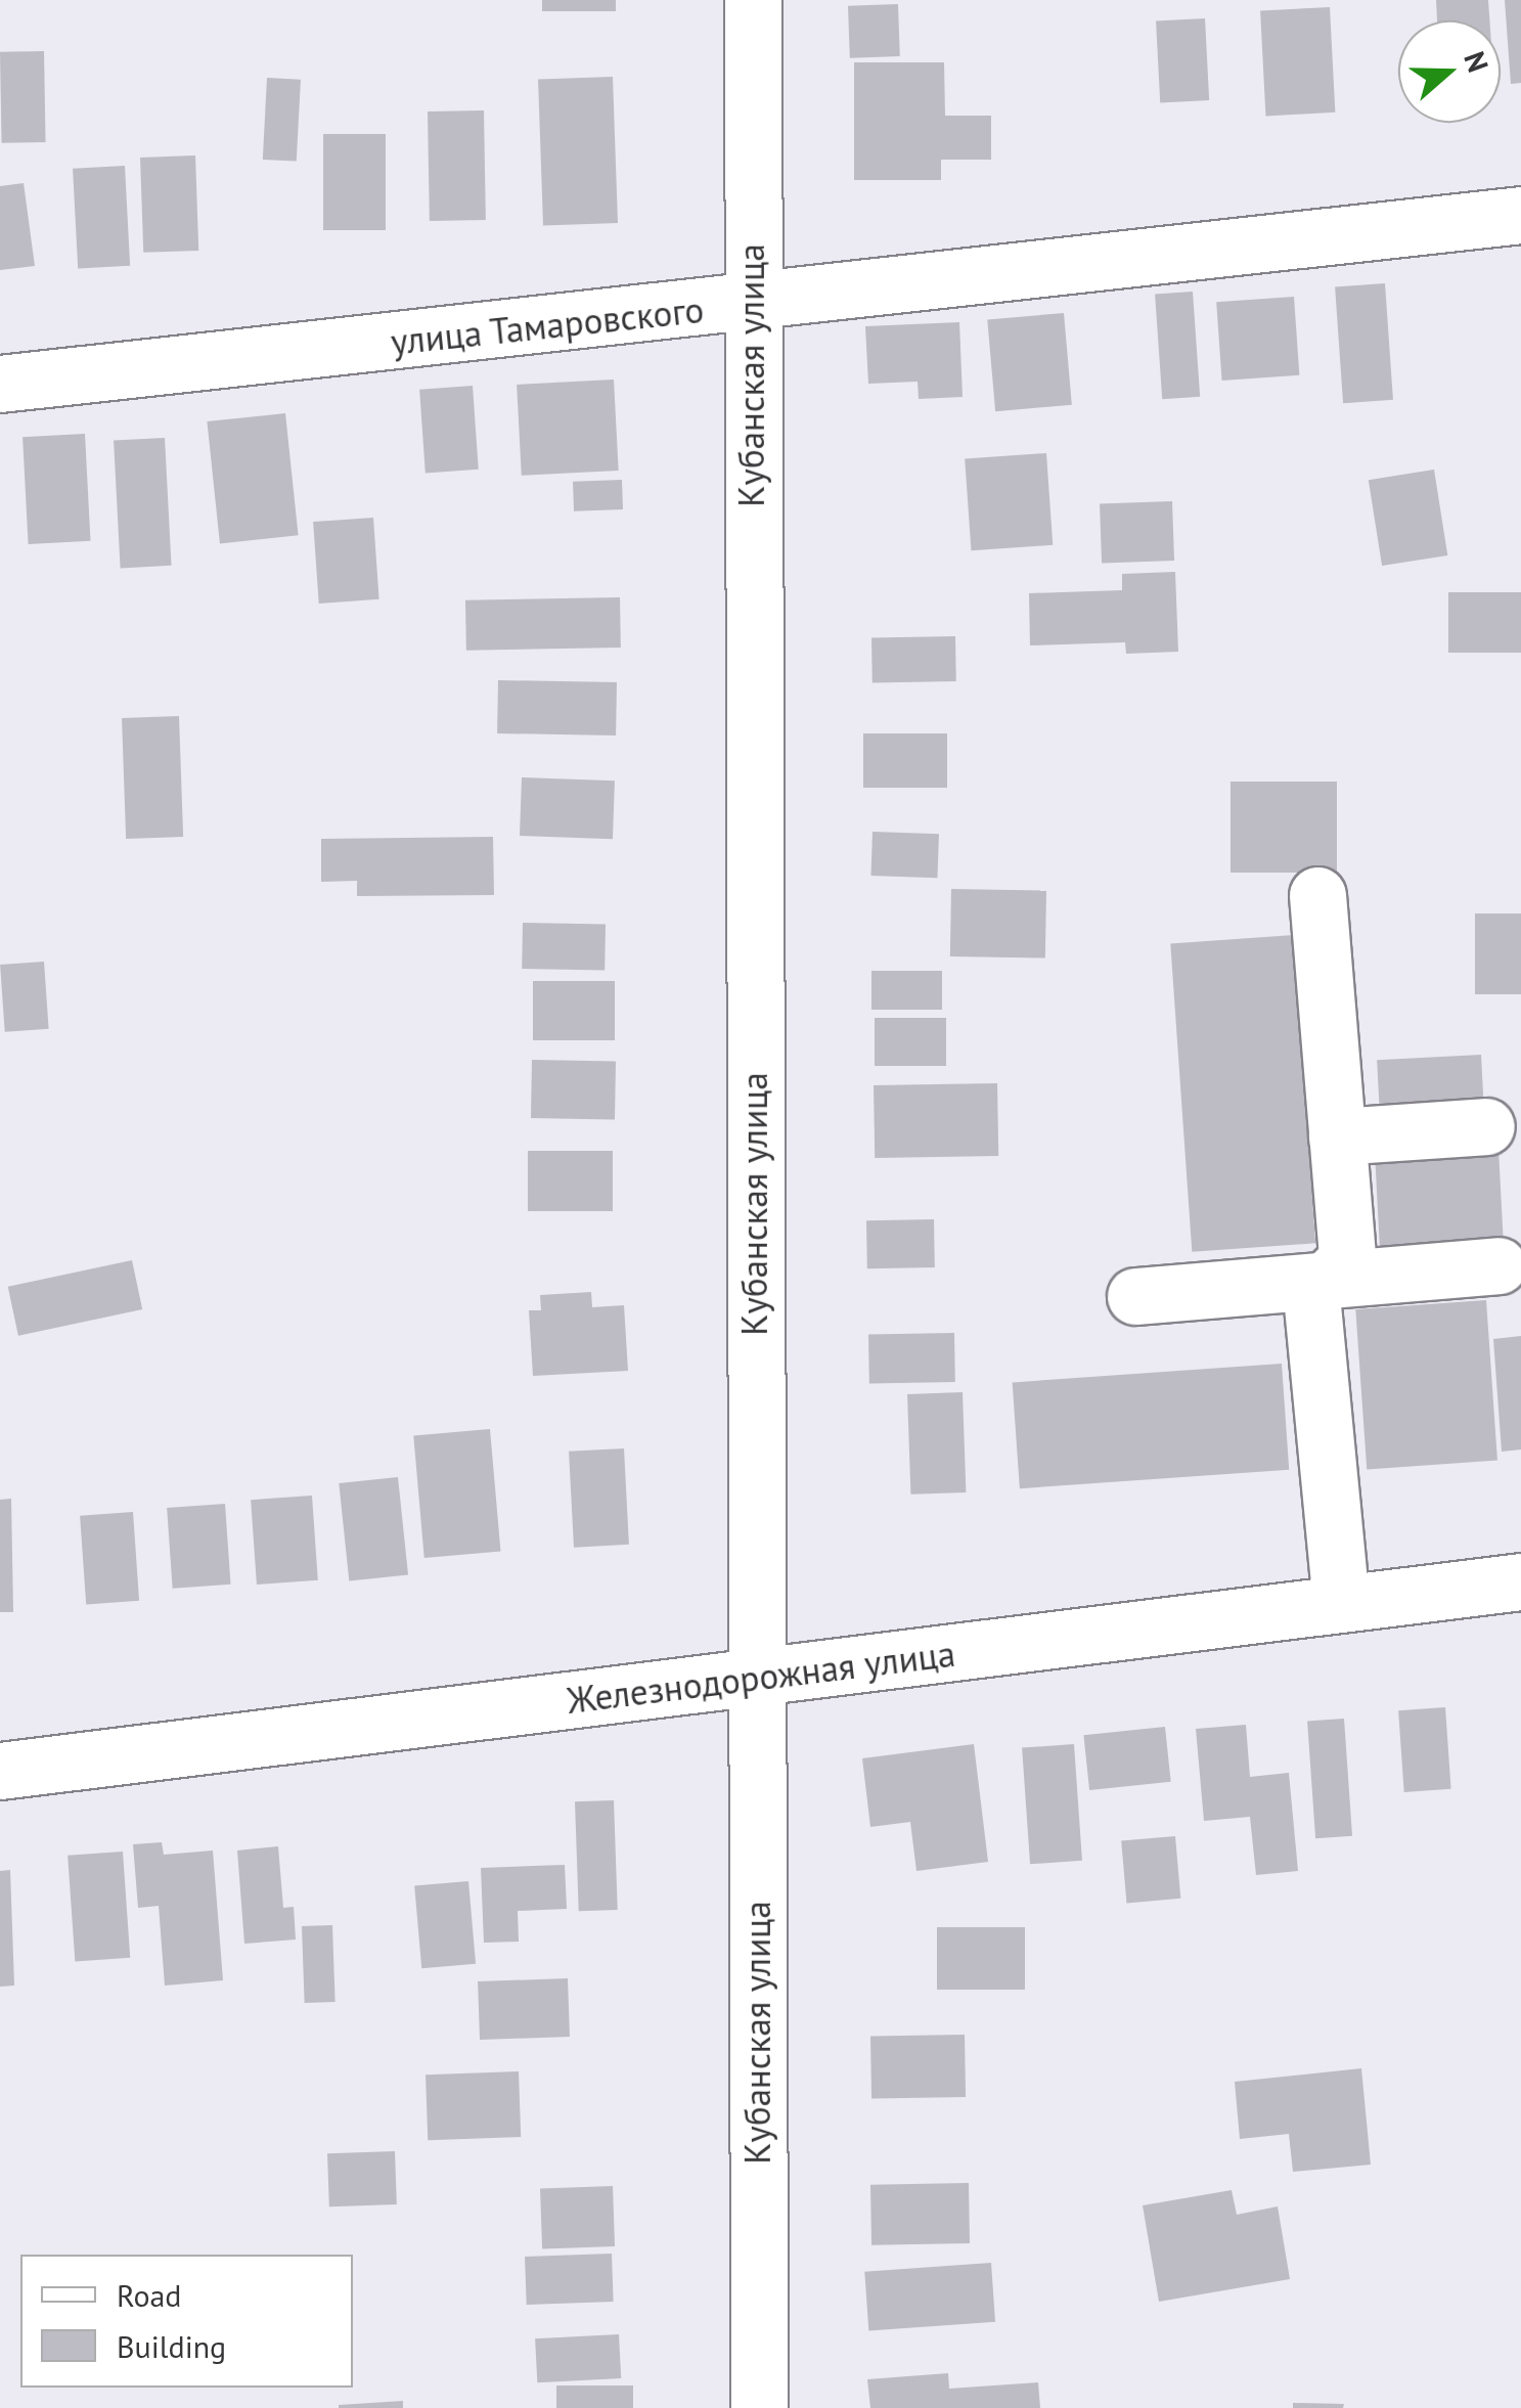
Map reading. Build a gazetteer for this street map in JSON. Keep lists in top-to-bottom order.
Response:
{
  "streets": {
    "street": ["улица Тамаровского", "Кубанская улица", "Железнодорожная улица"]
  },
  "crossings": [
    ["улица Тамаровского", "Кубанская улица"],
    ["Кубанская улица", "Железнодорожная улица"]
  ],
  "legend": ["Road", "Building"],
  "north": "right"
}
